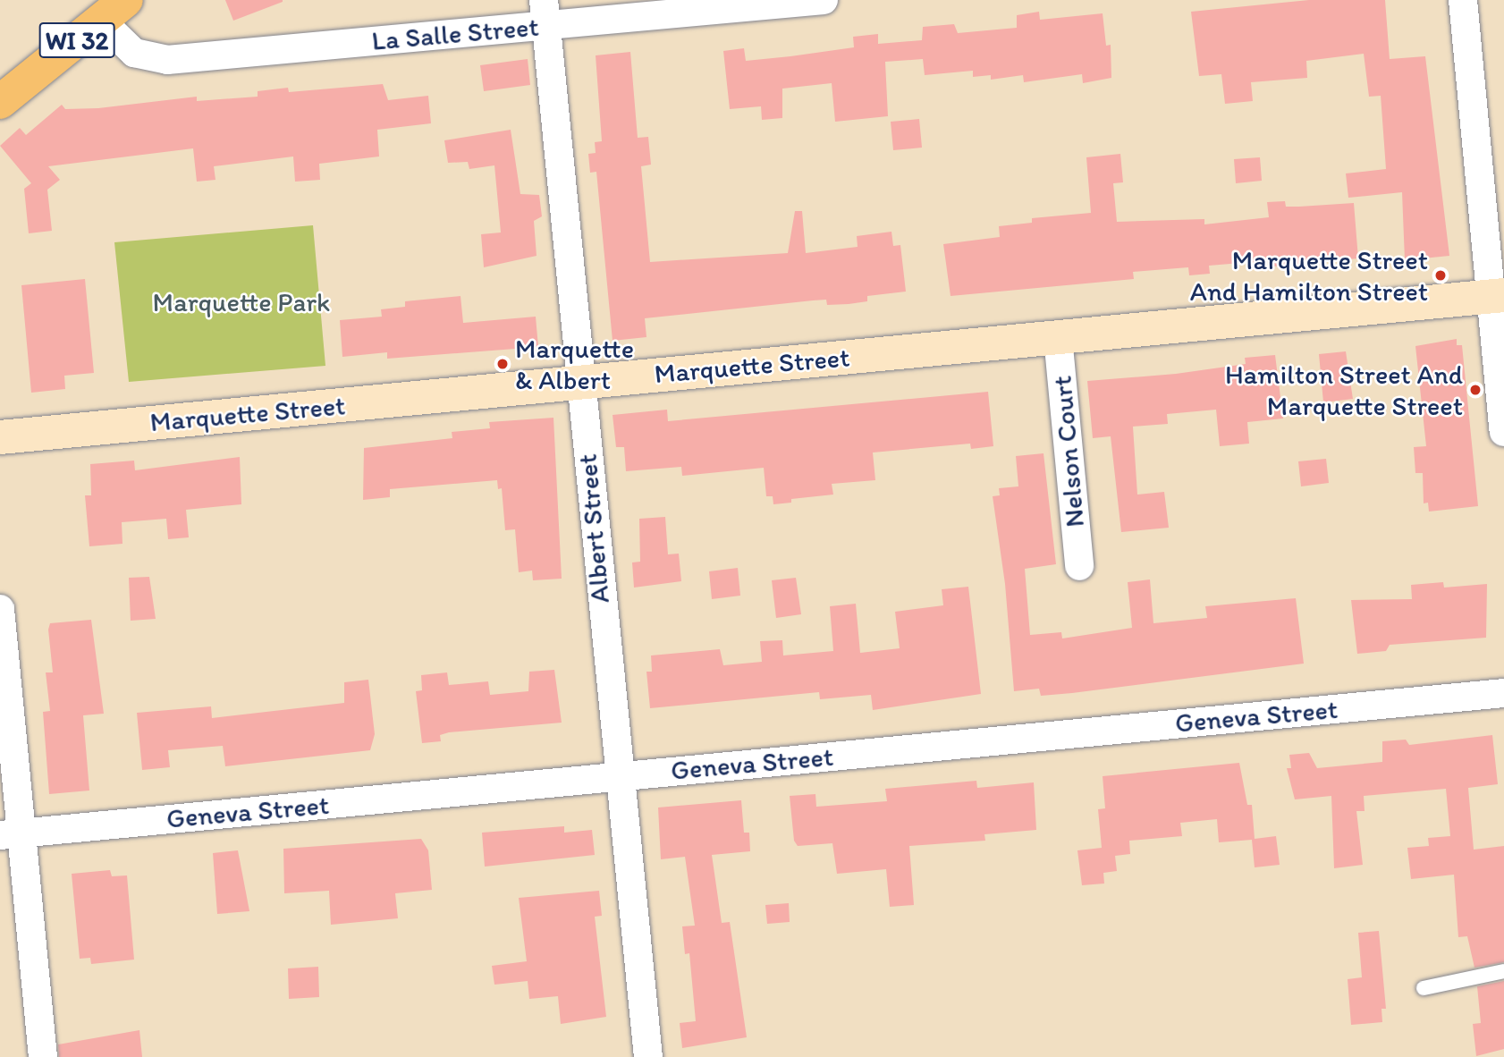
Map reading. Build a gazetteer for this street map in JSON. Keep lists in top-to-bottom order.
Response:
{
  "streets": {
    "main road": ["WI 32"],
    "street": [
      "La Salle Street",
      "Marquette Street",
      "Nelson Court",
      "Albert Street",
      "Geneva Street"
    ]
  },
  "crossings": [
    ["La Salle Street", "WI 32"],
    ["La Salle Street", "Albert Street"],
    ["Marquette Street", "Nelson Court"],
    ["Marquette Street", "Albert Street"],
    ["Albert Street", "Geneva Street"]
  ],
  "parks": ["Marquette Park"],
  "places": ["Marquette Street And Hamilton Street", "Marquette & Albert", "Hamilton Street And Marquette Street"]
}
